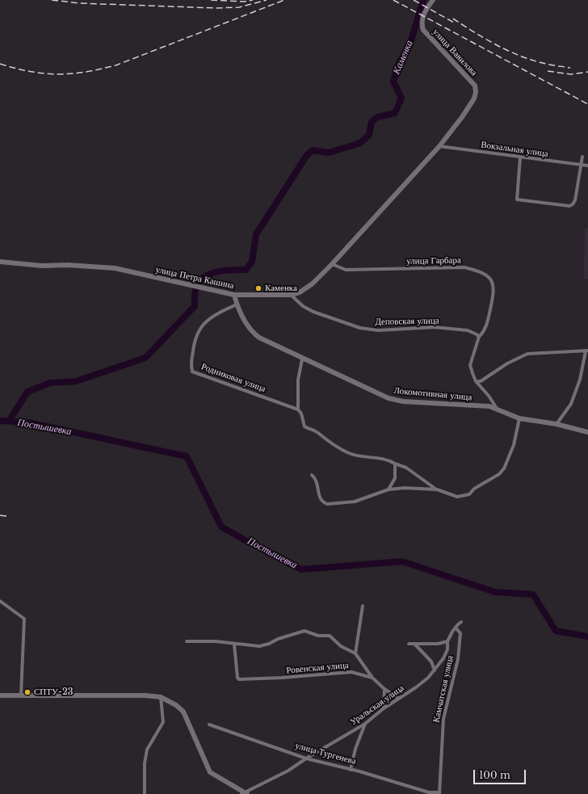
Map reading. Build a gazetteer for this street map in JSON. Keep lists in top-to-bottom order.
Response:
{
  "streets": {
    "street": [
      "улица Вавилова",
      "Вокзальная улица",
      "улица Гарбара",
      "улица Петра Кашина",
      "Деповская улица",
      "Родниковая улица",
      "Локомотивная улица",
      "Ровенская улица",
      "Камчатская улица",
      "Уральская улица",
      "улица Тургенева"
    ]
  },
  "crossings": [
    ["улица Вавилова", "Вокзальная улица"],
    ["улица Вавилова", "улица Петра Кашина"],
    ["Вокзальная улица", "улица Петра Кашина"],
    ["улица Гарбара", "улица Петра Кашина"],
    ["улица Гарбара", "Деповская улица"],
    ["улица Петра Кашина", "Деповская улица"],
    ["улица Петра Кашина", "Локомотивная улица"],
    ["Родниковая улица", "Локомотивная улица"],
    ["Камчатская улица", "Уральская улица"],
    ["Камчатская улица", "улица Тургенева"],
    ["Уральская улица", "улица Тургенева"]
  ],
  "water": ["Каменка", "Постышевка"],
  "places": ["Каменка", "СПТУ-23"],
  "scale_bar": "100 m"
}
